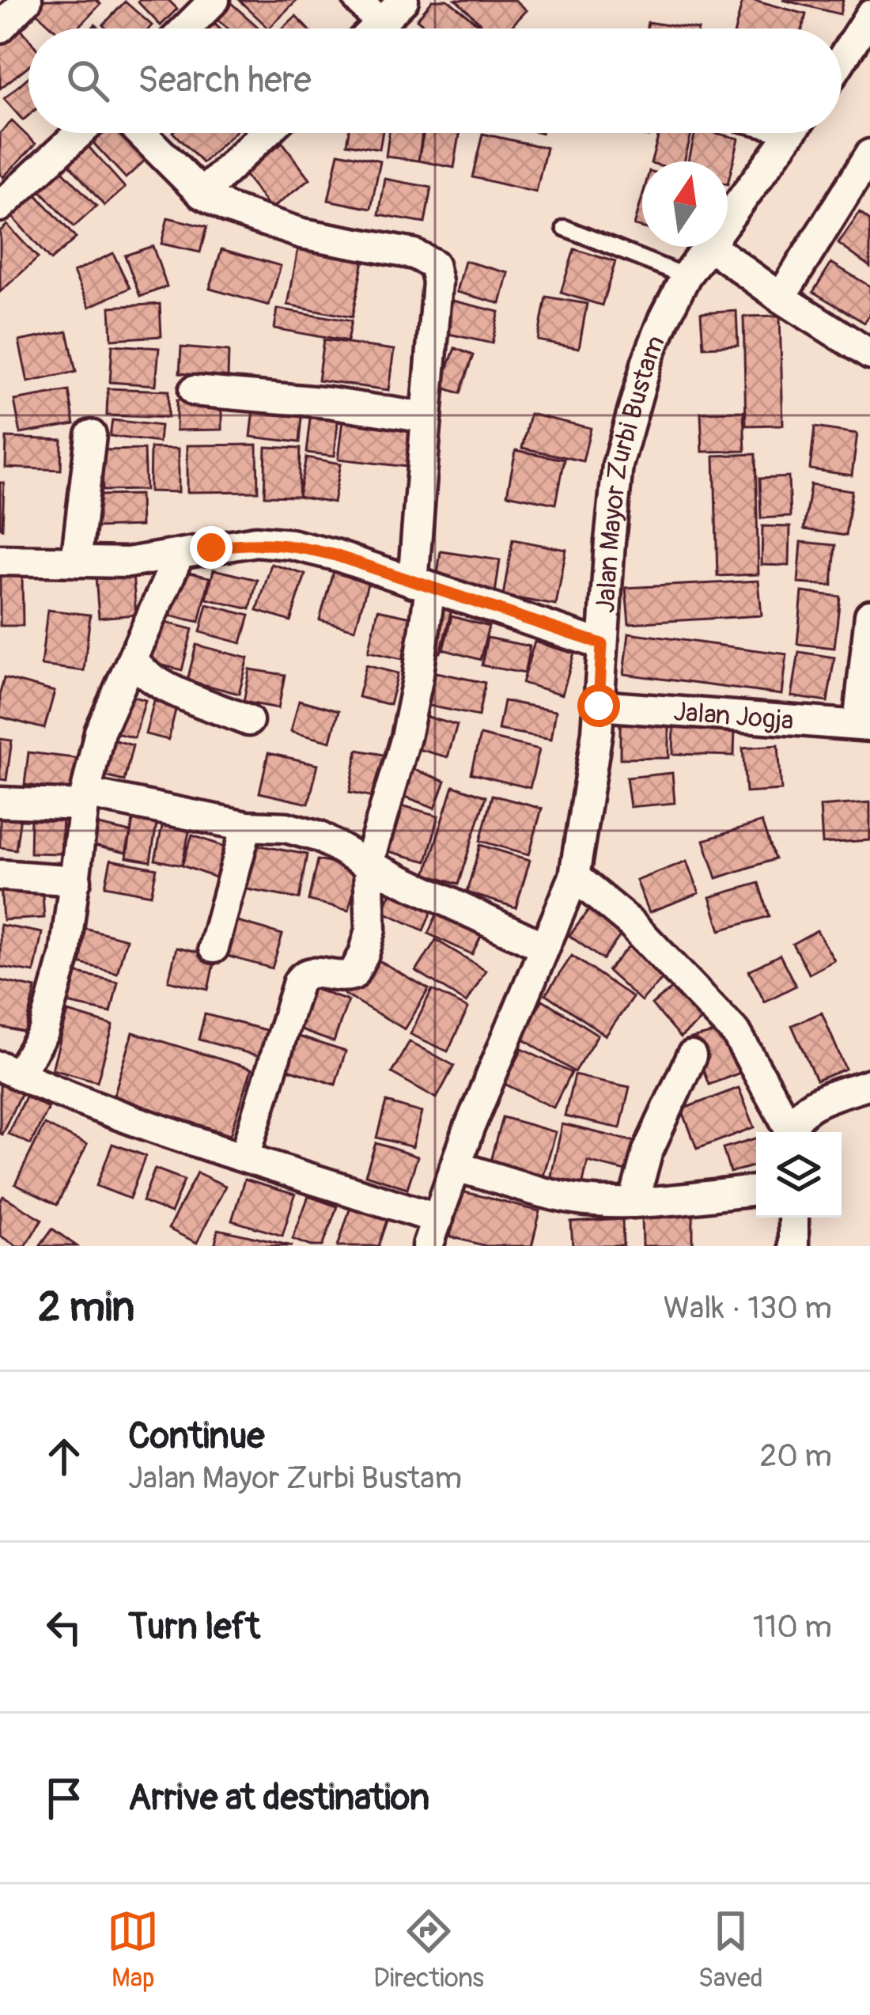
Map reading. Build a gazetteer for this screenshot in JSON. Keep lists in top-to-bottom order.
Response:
{
  "streets": {
    "street": ["Jalan Mayor Zurbi Bustam", "Jalan Jogja"]
  },
  "crossings": [
    ["Jalan Mayor Zurbi Bustam", "Jalan Jogja"]
  ],
  "north": "top",
  "page": {
    "search": "Search here",
    "heading": ["2 min", "Walk · 130 m"],
    "list": [
      ["Continue", "Jalan Mayor Zurbi Bustam", "20 m"],
      ["Turn left", "110 m"],
      "Arrive at destination"
    ],
    "nav": ["Map", "Directions", "Saved"]
  }
}
